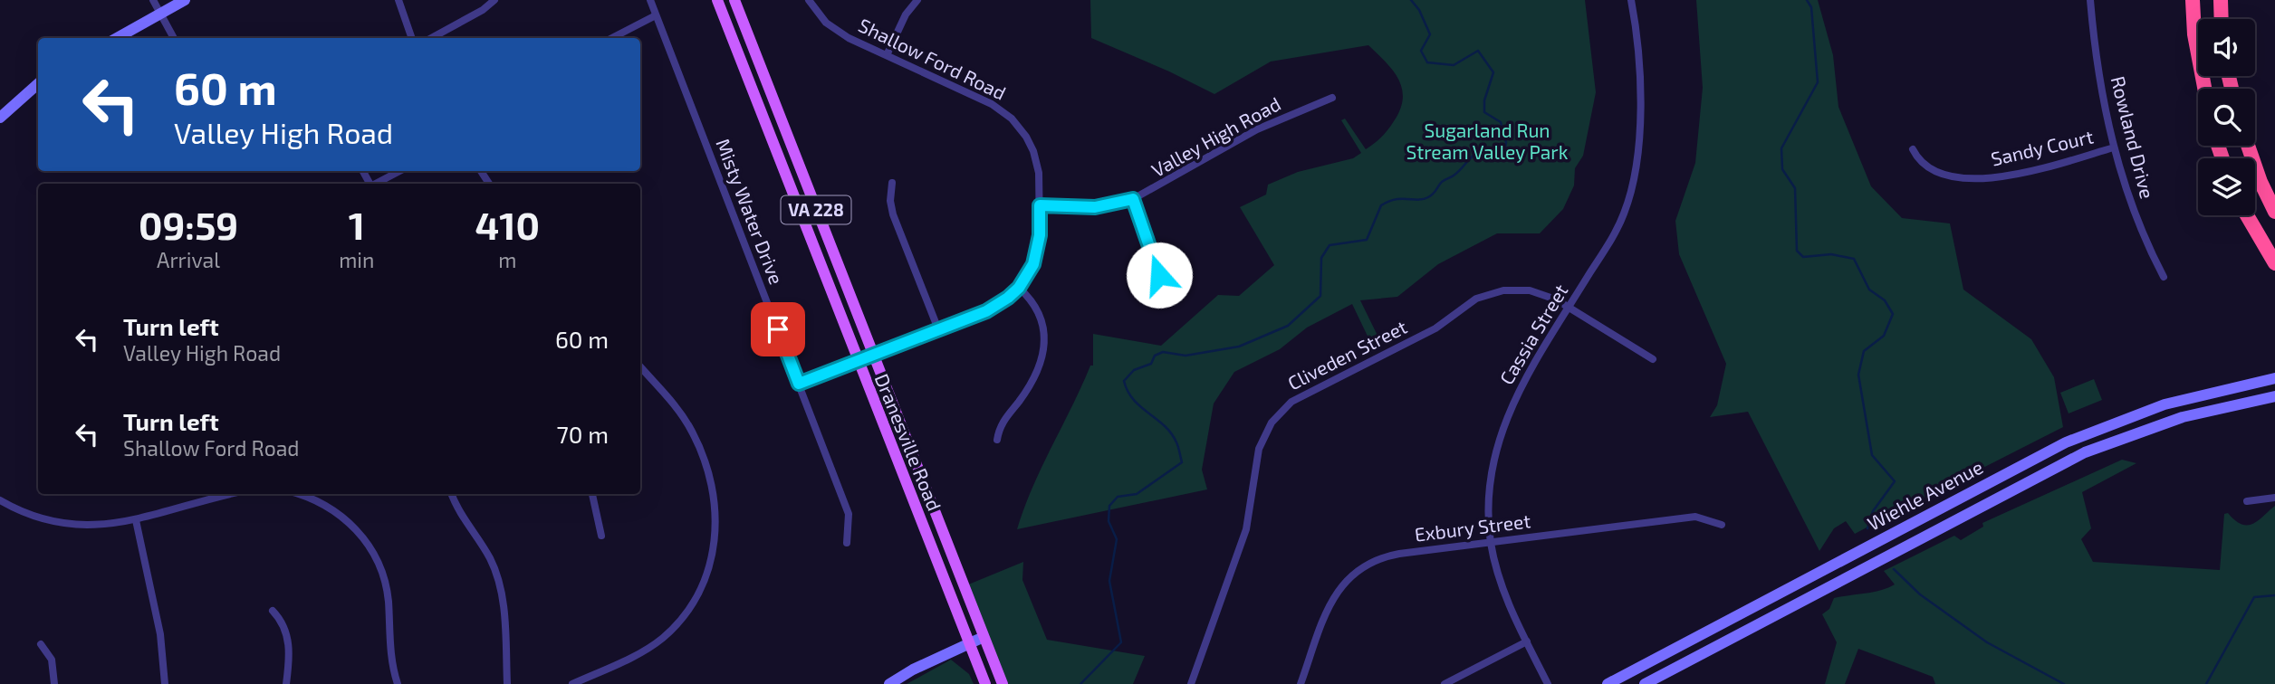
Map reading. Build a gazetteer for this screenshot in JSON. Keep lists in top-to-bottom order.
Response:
{
  "streets": {
    "main road": ["VA 228", "Dranesville Road", "Wiehle Avenue"],
    "street": [
      "Shallow Ford Road",
      "Valley High Road",
      "Rowland Drive",
      "Sandy Court",
      "Misty Water Drive",
      "Cassia Street",
      "Cliveden Street",
      "Exbury Street"
    ]
  },
  "crossings": [
    ["Shallow Ford Road", "Valley High Road"],
    ["Shallow Ford Road", "Misty Water Drive"],
    ["Shallow Ford Road", "Dranesville Road"],
    ["Rowland Drive", "Sandy Court"],
    ["Cassia Street", "Cliveden Street"],
    ["Cassia Street", "Exbury Street"]
  ],
  "parks": ["Sugarland Run Stream Valley Park"],
  "page": {
    "turn": ["60 m", "Valley High Road"],
    "eta": [
      "09:59",
      "Arrival",
      "1",
      "min",
      "410",
      "m"
    ],
    "list": [
      {
        "name": "Turn left",
        "note": "Valley High Road",
        "value": "60 m"
      },
      {
        "name": "Turn left",
        "note": "Shallow Ford Road",
        "value": "70 m"
      }
    ]
  }
}
